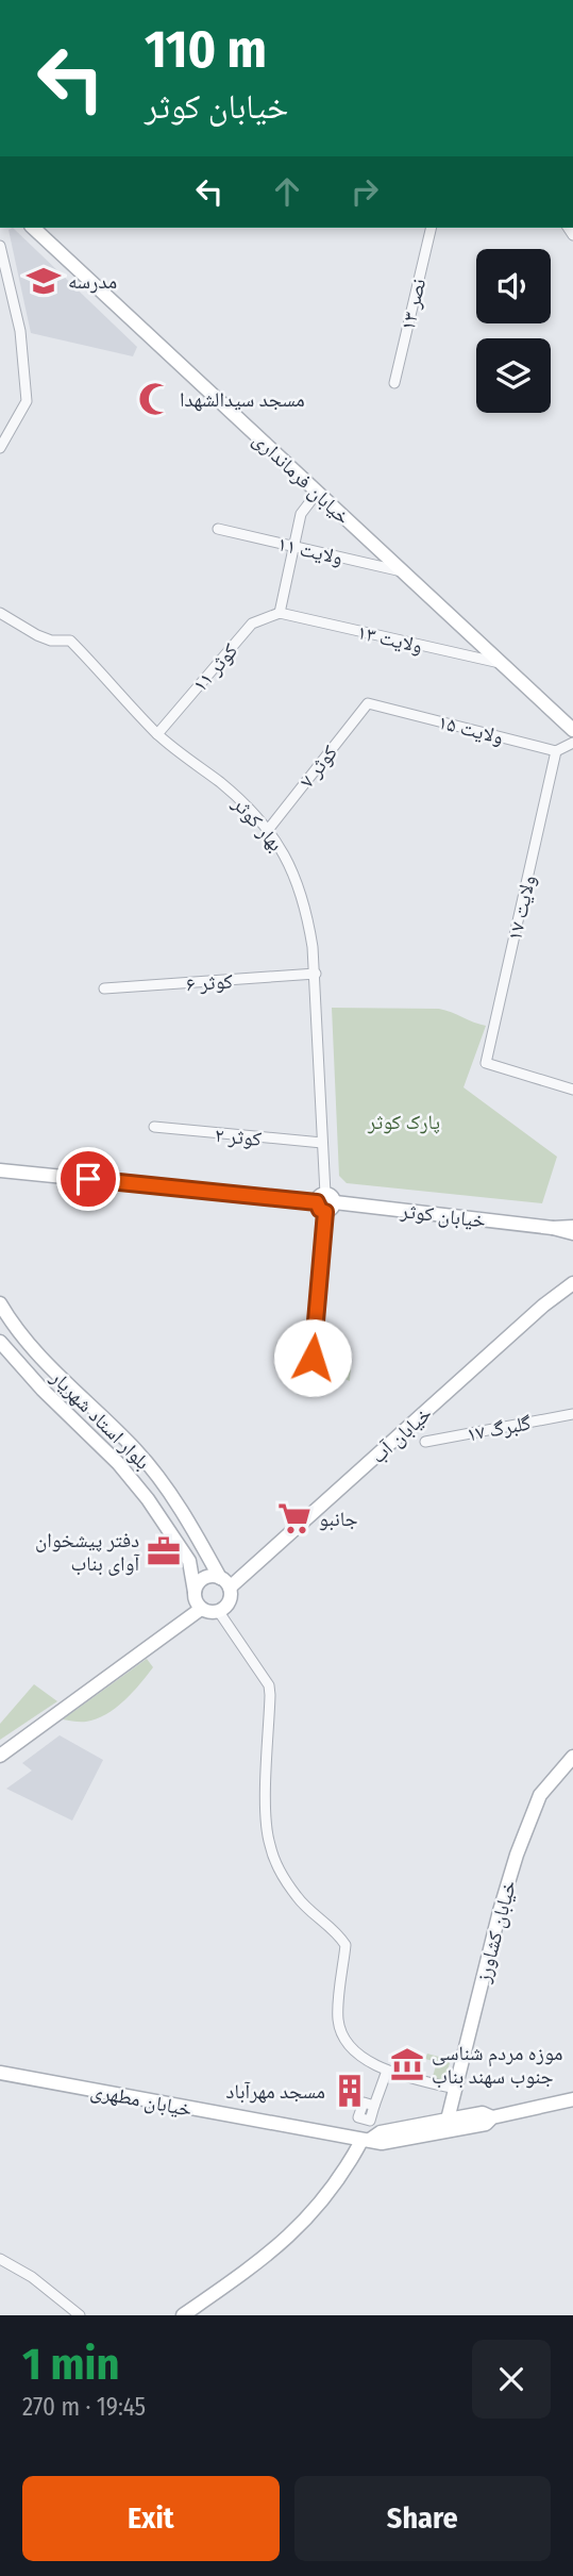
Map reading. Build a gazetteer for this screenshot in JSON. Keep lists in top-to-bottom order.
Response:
{
  "streets": {
    "main road": [
      "خیابان فرمانداری",
      "خیابان کوثر",
      "بلوار استاد شهریار",
      "خیابان آب",
      "خیابان کشاورز",
      "خیابان مطهری"
    ],
    "street": [
      "نصر ۱۳",
      "ولایت ۱۱",
      "ولایت ۱۳",
      "کوثر ۱۱",
      "ولایت ۱۵",
      "کوثر ۷",
      "بهار کوثر",
      "ولایت ۱۷",
      "کوثر ۶",
      "کوثر ۲",
      "گلبرگ ۱۷"
    ]
  },
  "crossings": [
    ["خیابان فرمانداری", "ولایت ۱۱"],
    ["خیابان فرمانداری", "ولایت ۱۳"],
    ["ولایت ۱۳", "کوثر ۱۱"],
    ["کوثر ۱۱", "بهار کوثر"],
    ["ولایت ۱۵", "کوثر ۷"],
    ["ولایت ۱۵", "ولایت ۱۷"],
    ["کوثر ۷", "بهار کوثر"],
    ["بهار کوثر", "کوثر ۶"],
    ["بهار کوثر", "کوثر ۲"],
    ["بهار کوثر", "خیابان کوثر"],
    ["بلوار استاد شهریار", "خیابان آب"],
    ["خیابان کشاورز", "خیابان مطهری"]
  ],
  "parks": ["پارک کوثر"],
  "places": {
    "school or university": ["مدرسه"],
    "mosque": ["مسجد سیدالشهدا"],
    "supermarket": ["جانبو"],
    "office": ["دفتر پیشخوان آوای بناب"],
    "museum": ["موزه مردم شناسی جنوب سهند بناب"],
    "building": ["مسجد مهرآباد"]
  },
  "page": {
    "turn": ["110 m", "خیابان کوثر"],
    "heading": ["1 min", "270 m · 19:45"],
    "buttons": ["Exit", "Share"]
  }
}
